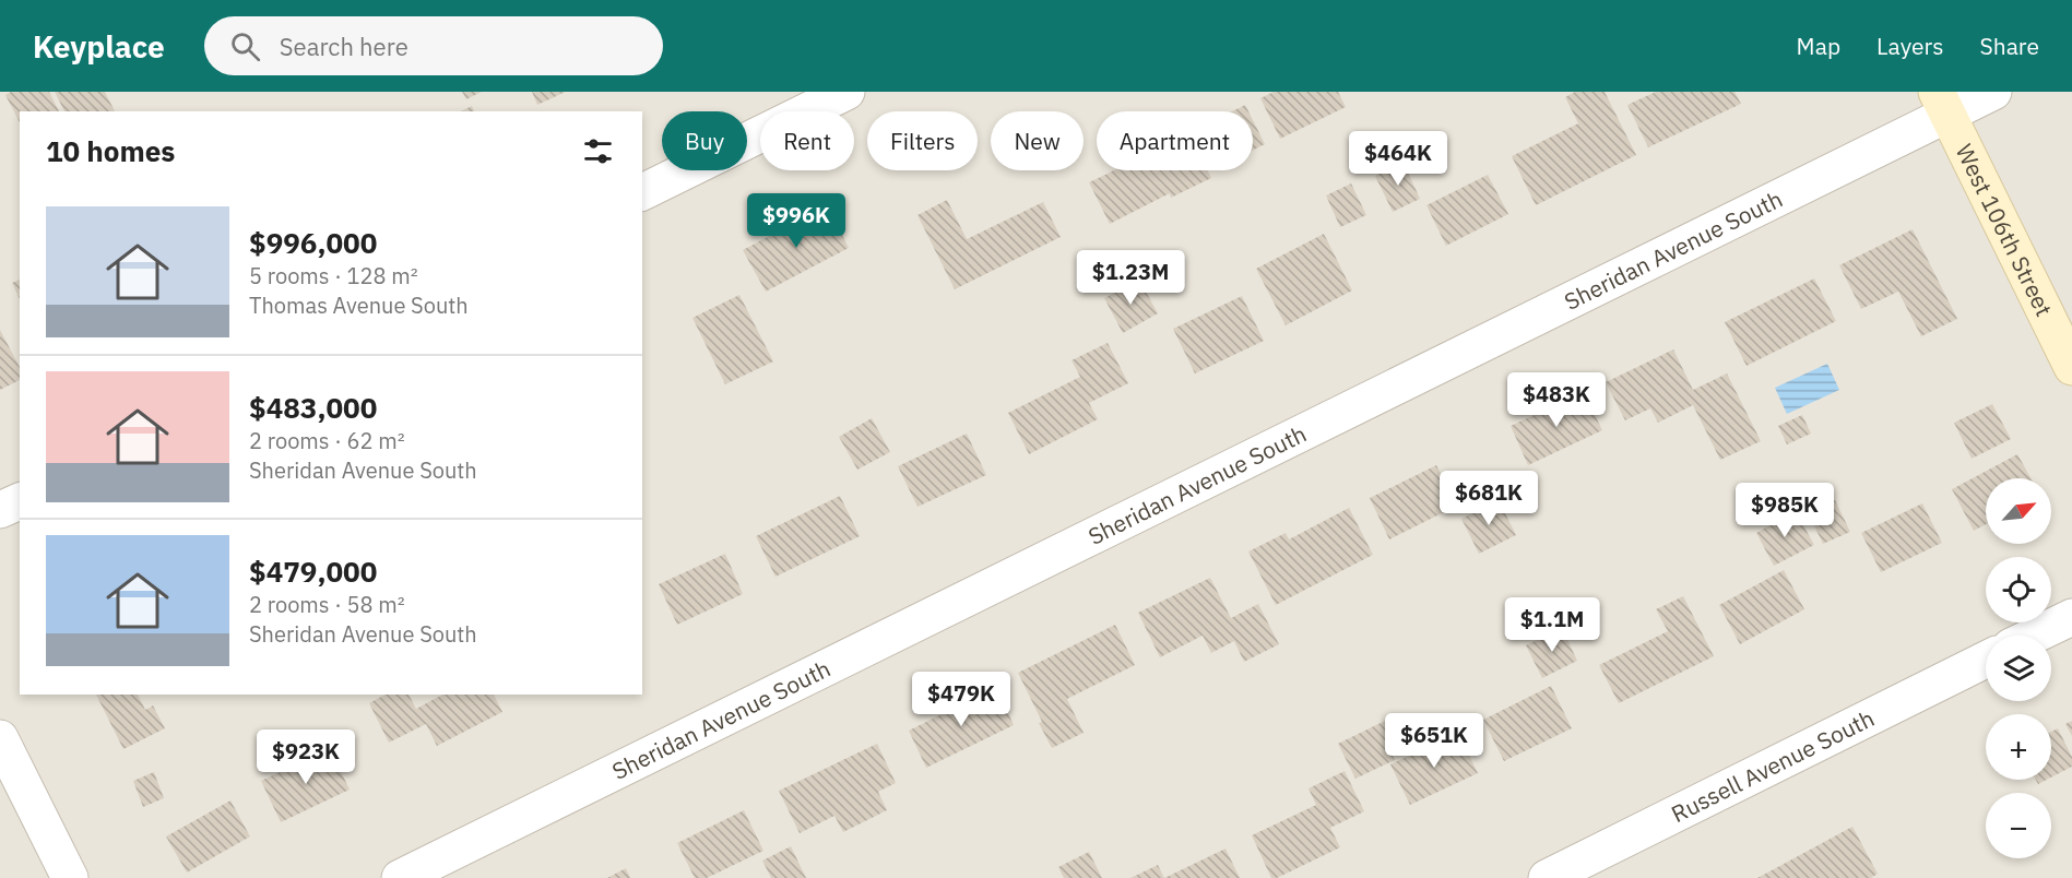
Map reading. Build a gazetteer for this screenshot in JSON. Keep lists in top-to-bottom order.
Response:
{
  "streets": {
    "street": ["West 106th Street", "Sheridan Avenue South", "Russell Avenue South"]
  },
  "crossings": [
    ["West 106th Street", "Sheridan Avenue South"]
  ],
  "north": "top right",
  "page": {
    "header": "Keyplace",
    "search": "Search here",
    "nav": ["Map", "Layers", "Share"],
    "chip": [
      "Buy",
      "Rent",
      "Filters",
      "New",
      "Apartment"
    ],
    "heading": "10 homes",
    "price": [
      "$464K",
      "$996K",
      "$1.23M",
      "$483K",
      "$681K",
      "$985K",
      "$1.1M",
      "$479K",
      "$651K",
      "$923K"
    ],
    "list": [
      {
        "name": "$996,000",
        "note": "5 rooms · 128 m² · Thomas Avenue South"
      },
      {
        "name": "$483,000",
        "note": "2 rooms · 62 m² · Sheridan Avenue South"
      },
      {
        "name": "$479,000",
        "note": "2 rooms · 58 m² · Sheridan Avenue South"
      }
    ],
    "map_buttons": ["+", "−"]
  }
}
